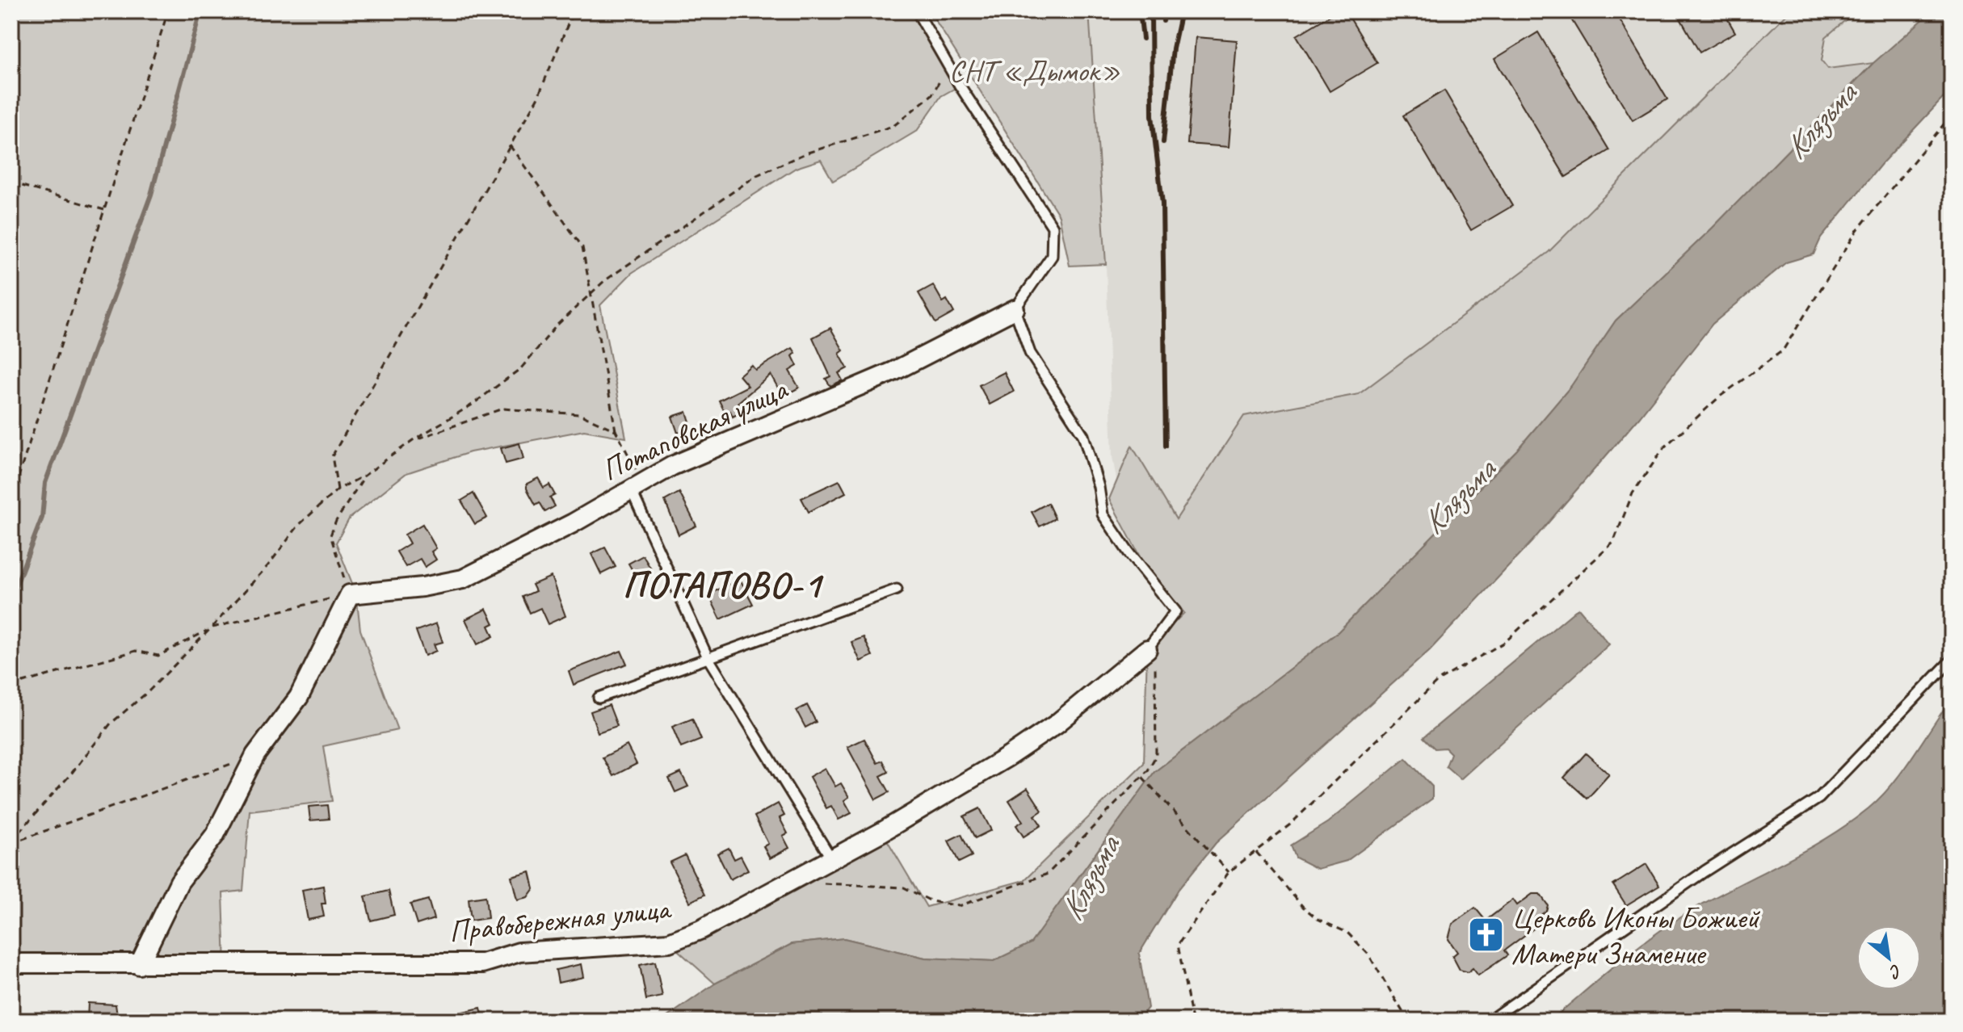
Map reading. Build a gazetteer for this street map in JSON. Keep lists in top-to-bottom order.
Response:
{
  "streets": {
    "street": ["Потаповская улица", "Правобережная улица"]
  },
  "districts": ["ПОТАПОВО-1"],
  "water": ["Клязьма"],
  "parks": ["СНТ «Дымок»"],
  "places": {
    "church": ["Церковь Иконы Божией Матери Знамение"]
  },
  "north": "bottom right"
}
